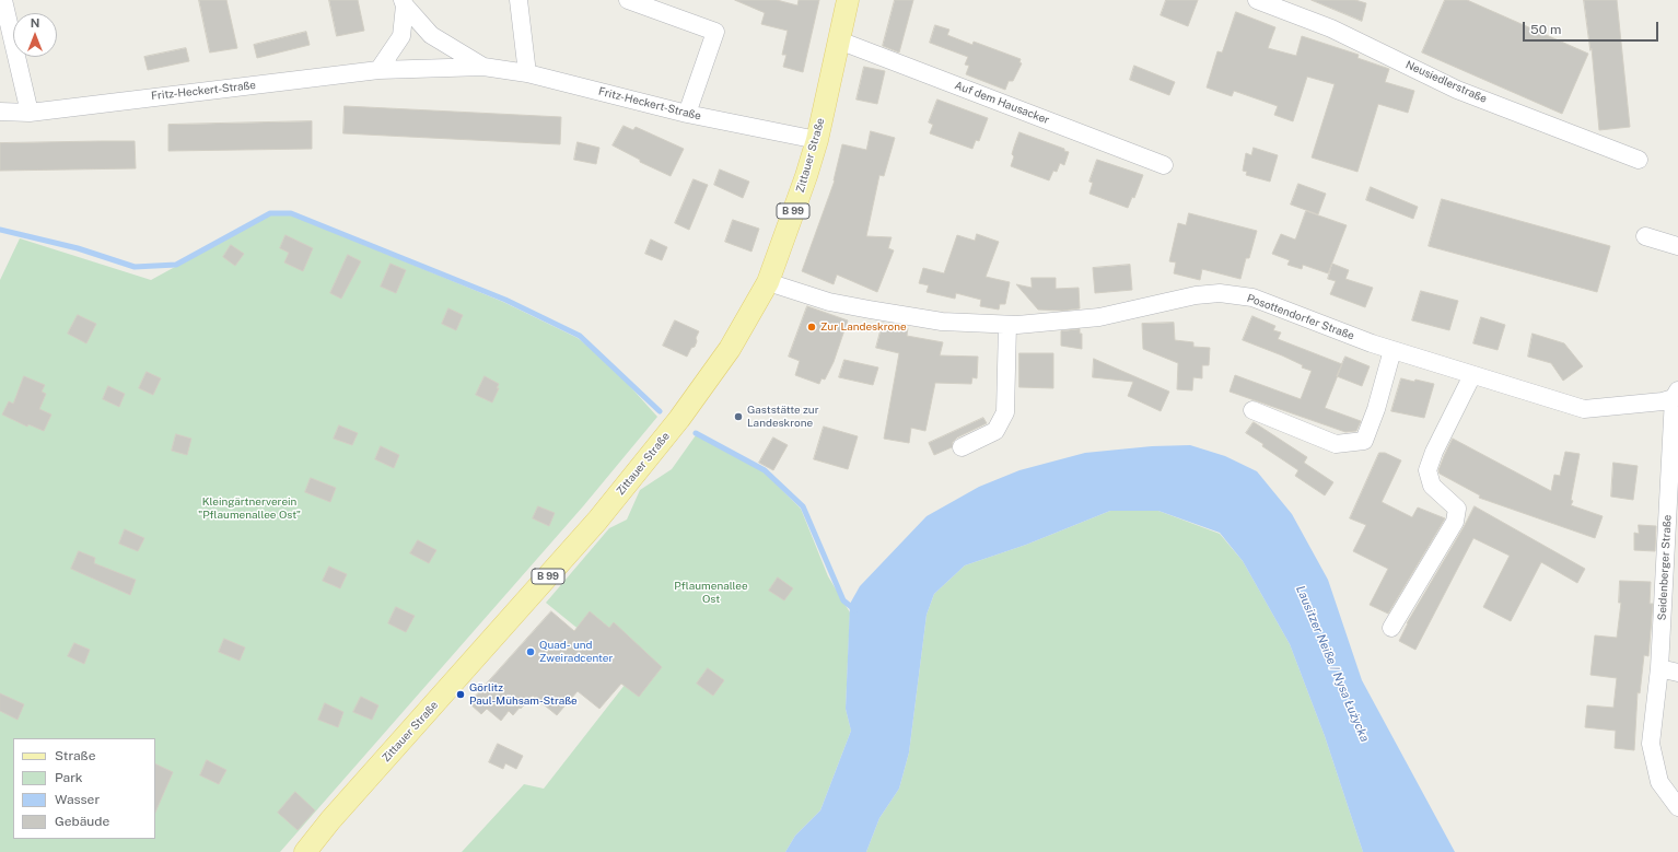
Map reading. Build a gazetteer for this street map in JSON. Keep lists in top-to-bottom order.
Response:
{
  "streets": {
    "main road": ["Zittauer Straße", "B 99"],
    "street": [
      "Neusiedlerstraße",
      "Fritz-Heckert-Straße",
      "Auf dem Hausacker",
      "Posottendorfer Straße",
      "Seidenberger Straße"
    ]
  },
  "crossings": [
    ["Fritz-Heckert-Straße", "Zittauer Straße"],
    ["Auf dem Hausacker", "Zittauer Straße"],
    ["Zittauer Straße", "Posottendorfer Straße"],
    ["Posottendorfer Straße", "Seidenberger Straße"]
  ],
  "water": ["Lausitzer Neiße / Nysa Łużycka"],
  "parks": ["Kleingärtnerverein \"Pflaumenallee Ost\"", "Pflaumenallee Ost"],
  "places": [
    "Zur Landeskrone",
    "Gaststätte zur Landeskrone",
    "Quad- und Zweiradcenter",
    "Görlitz Paul-Mühsam-Straße"
  ],
  "legend": [
    "Straße",
    "Park",
    "Wasser",
    "Gebäude"
  ],
  "scale_bar": "50 m",
  "north": "top"
}
